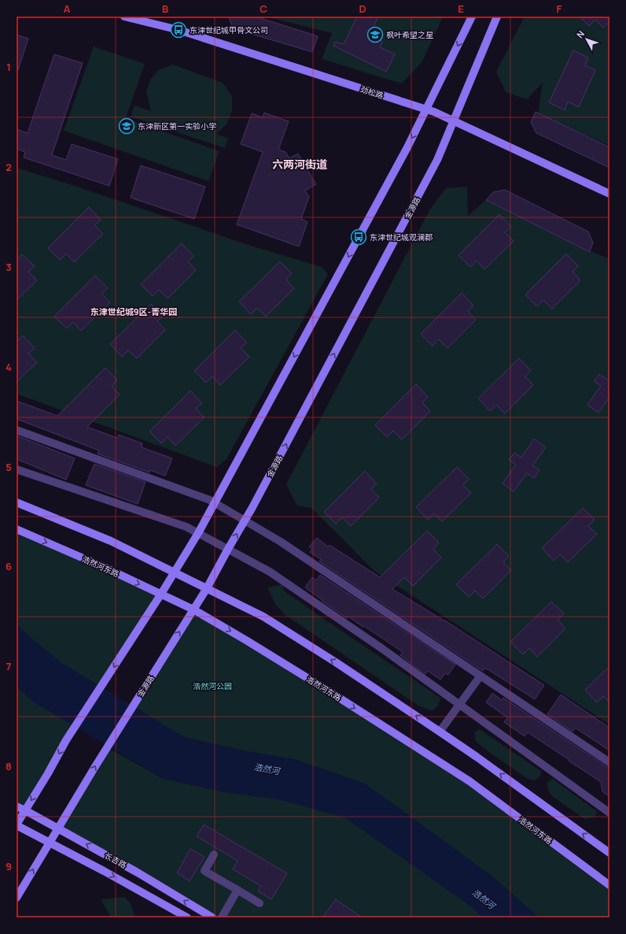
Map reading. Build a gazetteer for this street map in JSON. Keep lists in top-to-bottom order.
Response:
{
  "streets": {
    "main road": [
      "劲松路",
      "金源路",
      "浩然河东路",
      "长吉路"
    ]
  },
  "crossings": [
    ["劲松路", "金源路"],
    ["金源路", "浩然河东路"],
    ["金源路", "长吉路"]
  ],
  "districts": ["六两河街道", "东津世纪城9区-菁华园"],
  "water": ["浩然河"],
  "parks": ["浩然河公园"],
  "places": {
    "bus stop": ["东津世纪城甲骨文公司", "东津世纪城观澜郡"],
    "school or university": ["枫叶希望之星", "东津新区第一实验小学"]
  },
  "north": "top left",
  "grid": {
    "columns": [
      "A",
      "B",
      "C",
      "D",
      "E",
      "F"
    ],
    "rows": [
      "1",
      "2",
      "3",
      "4",
      "5",
      "6",
      "7",
      "8",
      "9"
    ]
  }
}
